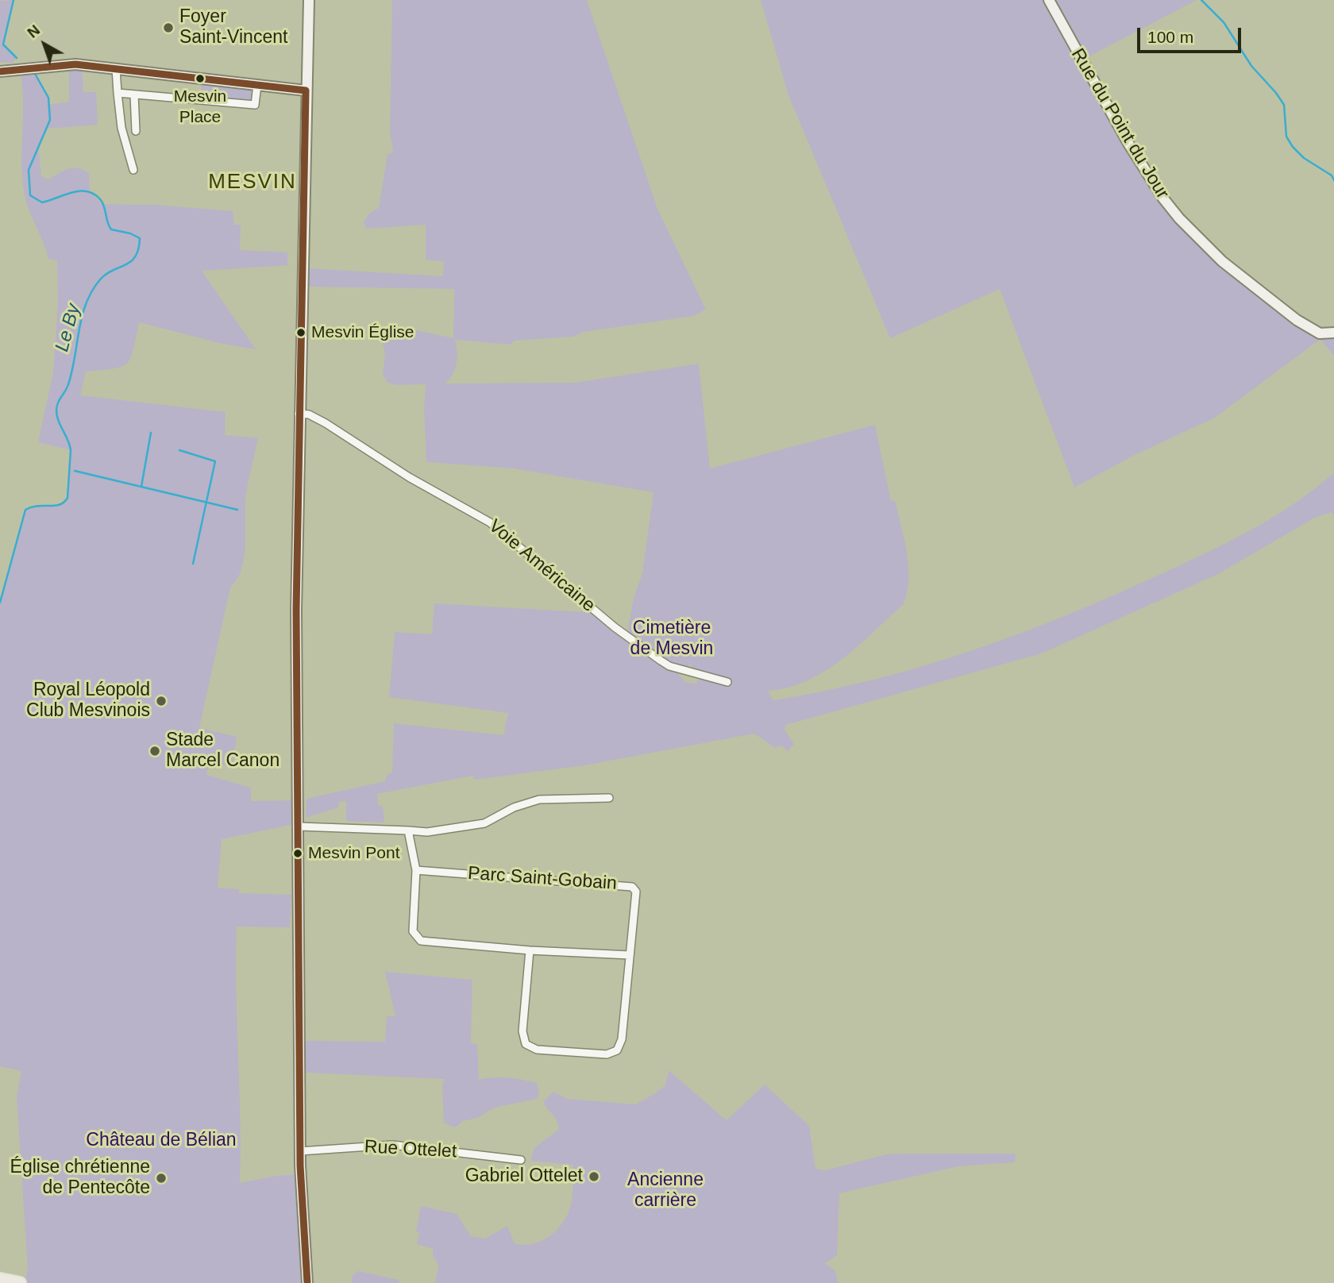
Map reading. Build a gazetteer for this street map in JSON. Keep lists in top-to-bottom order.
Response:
{
  "streets": {
    "street": [
      "Rue du Point du Jour",
      "Voie Américaine",
      "Parc Saint-Gobain",
      "Rue Ottelet"
    ]
  },
  "districts": ["MESVIN"],
  "water": ["Le By"],
  "parks": ["Cimetière de Mesvin", "Château de Bélian", "Ancienne carrière"],
  "places": [
    "Foyer Saint-Vincent",
    "Mesvin Place",
    "Mesvin Église",
    "Royal Léopold Club Mesvinois",
    "Stade Marcel Canon",
    "Mesvin Pont",
    "Gabriel Ottelet",
    "Église chrétienne de Pentecôte"
  ],
  "scale_bar": "100 m",
  "north": "top left"
}
